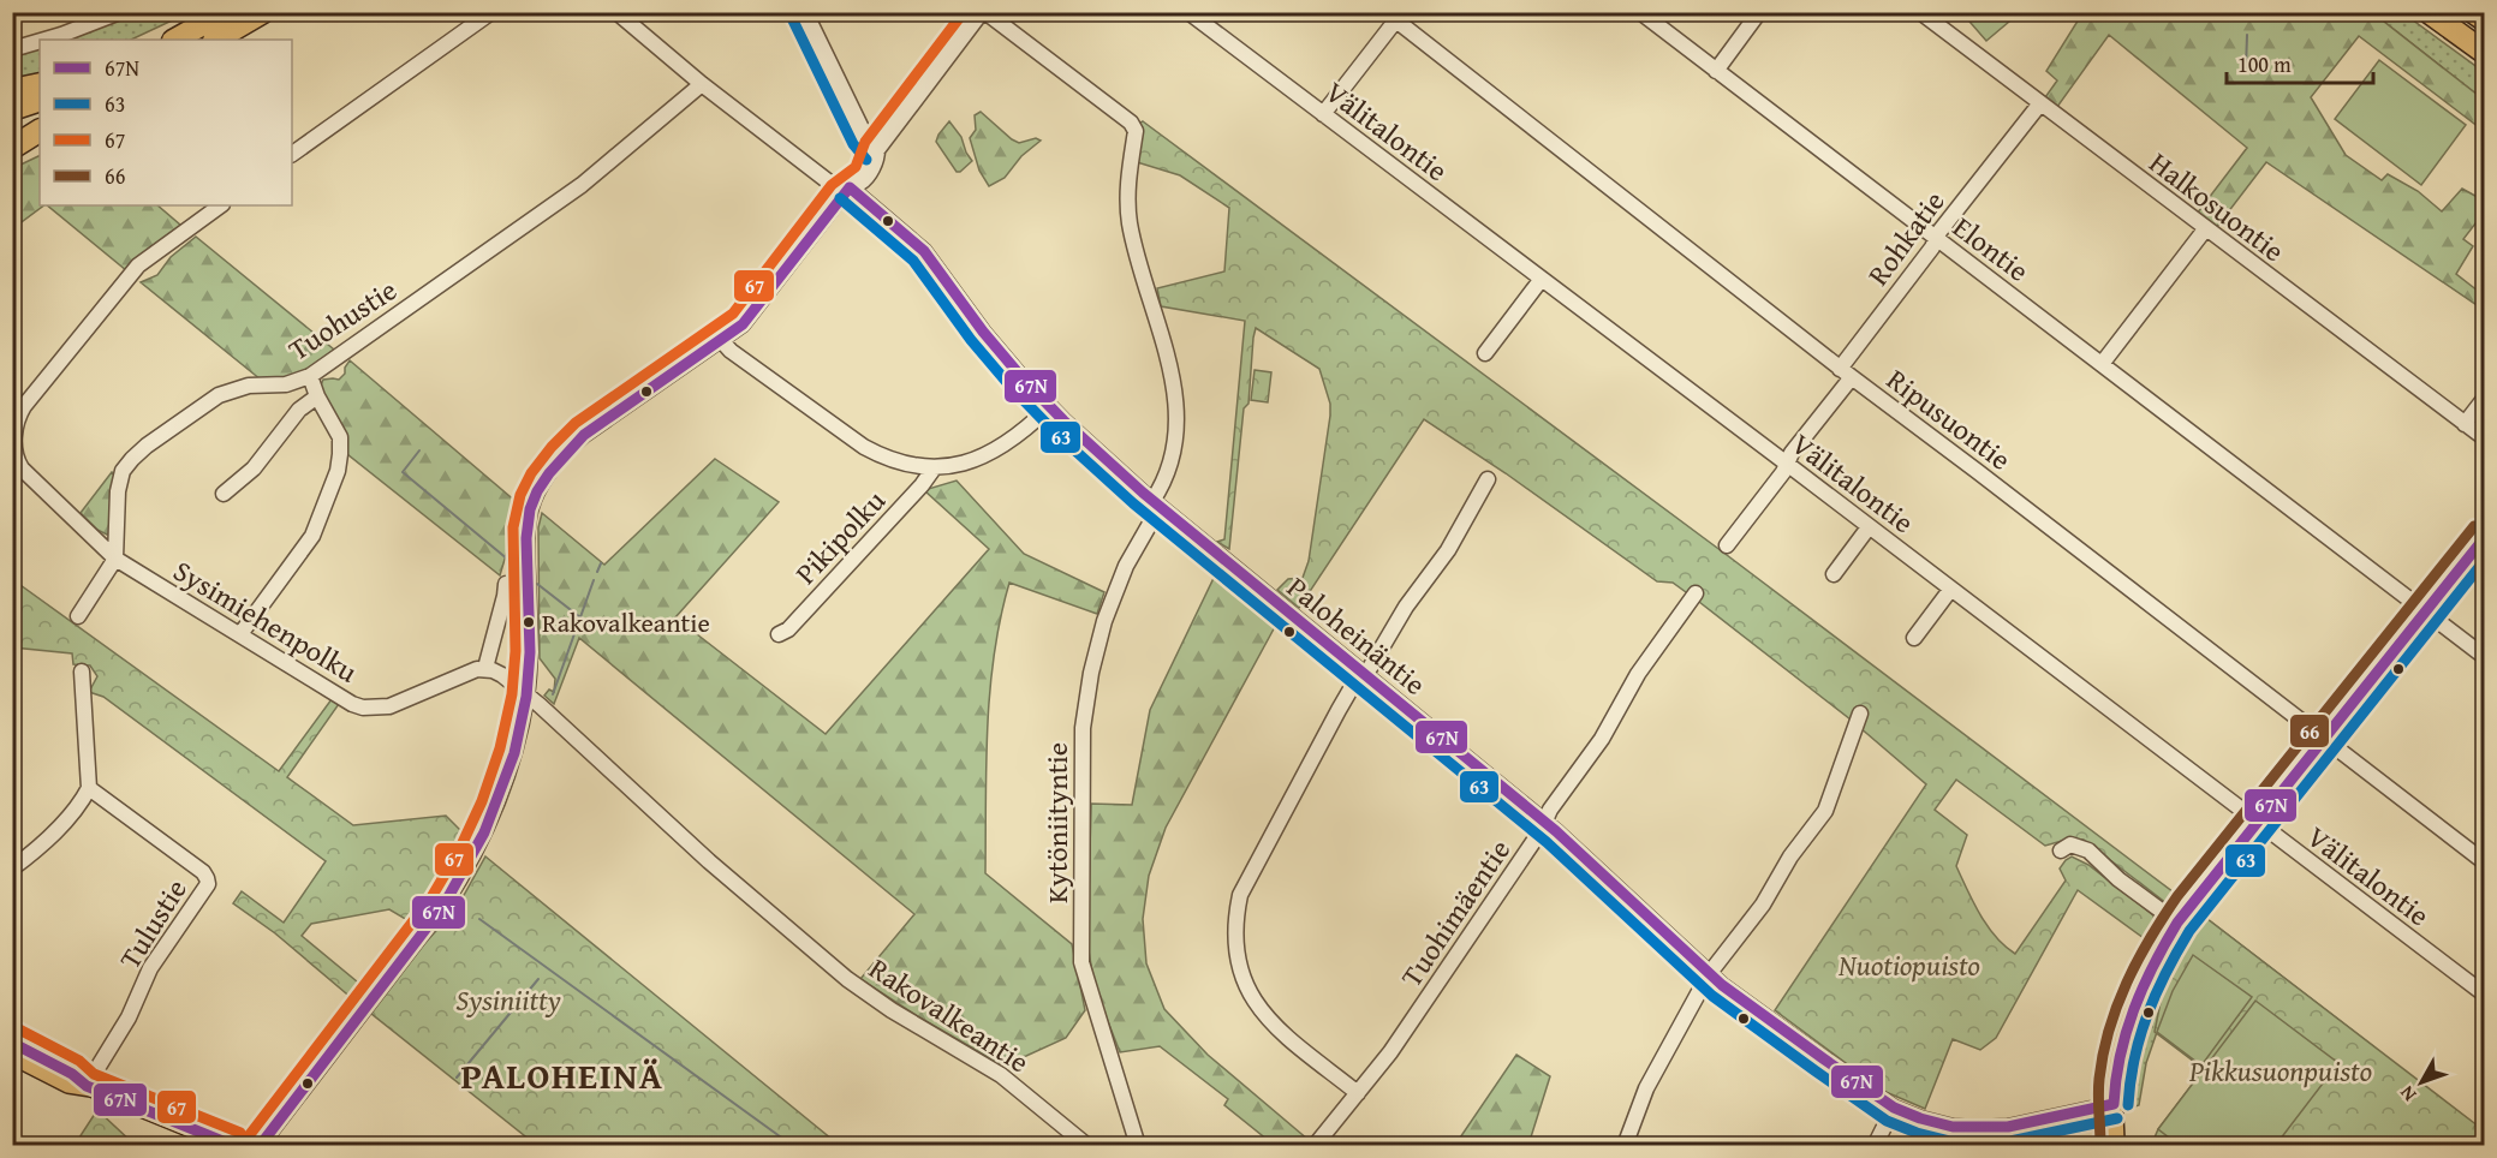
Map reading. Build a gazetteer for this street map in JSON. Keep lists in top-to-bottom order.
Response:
{
  "streets": {
    "street": [
      "Välitalontie",
      "Halkosuontie",
      "Rohkatie",
      "Elontie",
      "Tuohustie",
      "Ripusuontie",
      "Pikipolku",
      "Sysimiehenpolku",
      "Paloheinäntie",
      "Kytöniityntie",
      "Tuohimäentie",
      "Tulustie",
      "Rakovalkeantie"
    ]
  },
  "crossings": [
    ["Välitalontie", "Rohkatie"],
    ["Halkosuontie", "Rohkatie"],
    ["Rohkatie", "Elontie"],
    ["Rohkatie", "Ripusuontie"],
    ["Tuohustie", "Sysimiehenpolku"],
    ["Tuohustie", "Paloheinäntie"],
    ["Paloheinäntie", "Kytöniityntie"],
    ["Paloheinäntie", "Tuohimäentie"]
  ],
  "districts": ["PALOHEINÄ"],
  "parks": ["Nuotiopuisto", "Sysiniitty", "Pikkusuonpuisto"],
  "places": ["Rakovalkeantie"],
  "lines": [
    "transit line 67",
    "transit line 63",
    "transit line 67N",
    "transit line 66"
  ],
  "legend": [
    "67N",
    "63",
    "67",
    "66"
  ],
  "scale_bar": "100 m",
  "north": "bottom left"
}
